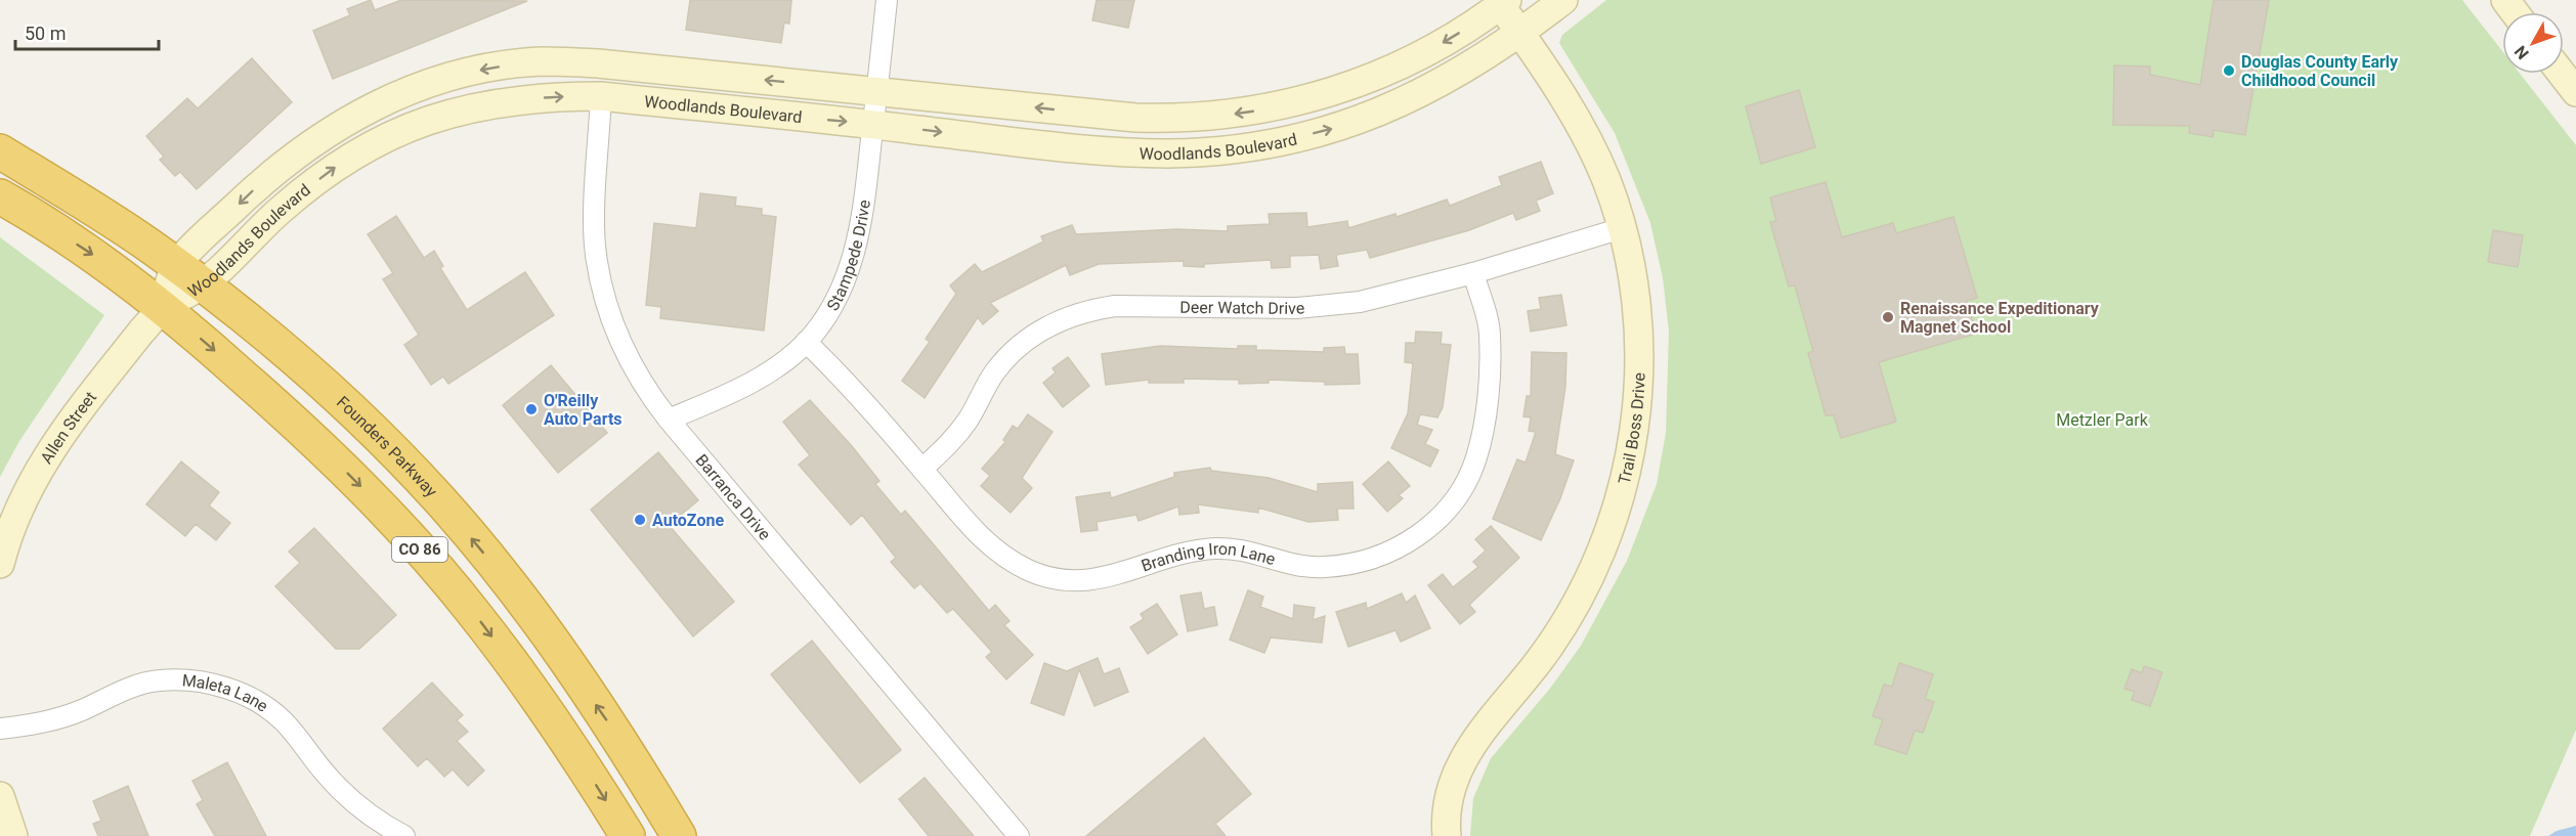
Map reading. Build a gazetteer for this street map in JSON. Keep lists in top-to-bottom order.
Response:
{
  "streets": {
    "highway": ["Founders Parkway", "CO 86"],
    "street": [
      "Woodlands Boulevard",
      "Stampede Drive",
      "Deer Watch Drive",
      "Allen Street",
      "Trail Boss Drive",
      "Barranca Drive",
      "Branding Iron Lane",
      "Maleta Lane"
    ]
  },
  "crossings": [
    ["Woodlands Boulevard", "Stampede Drive"],
    ["Woodlands Boulevard", "Allen Street"],
    ["Woodlands Boulevard", "Trail Boss Drive"],
    ["Woodlands Boulevard", "Founders Parkway"],
    ["Woodlands Boulevard", "Barranca Drive"],
    ["Woodlands Boulevard", "CO 86"],
    ["Stampede Drive", "Barranca Drive"],
    ["Stampede Drive", "Branding Iron Lane"],
    ["Deer Watch Drive", "Trail Boss Drive"],
    ["Deer Watch Drive", "Branding Iron Lane"],
    ["Allen Street", "CO 86"]
  ],
  "parks": ["Metzler Park"],
  "places": [
    "Douglas County Early Childhood Council",
    "Renaissance Expeditionary Magnet School",
    "O'Reilly Auto Parts",
    "AutoZone"
  ],
  "scale_bar": "50 m",
  "north": "bottom left"
}
